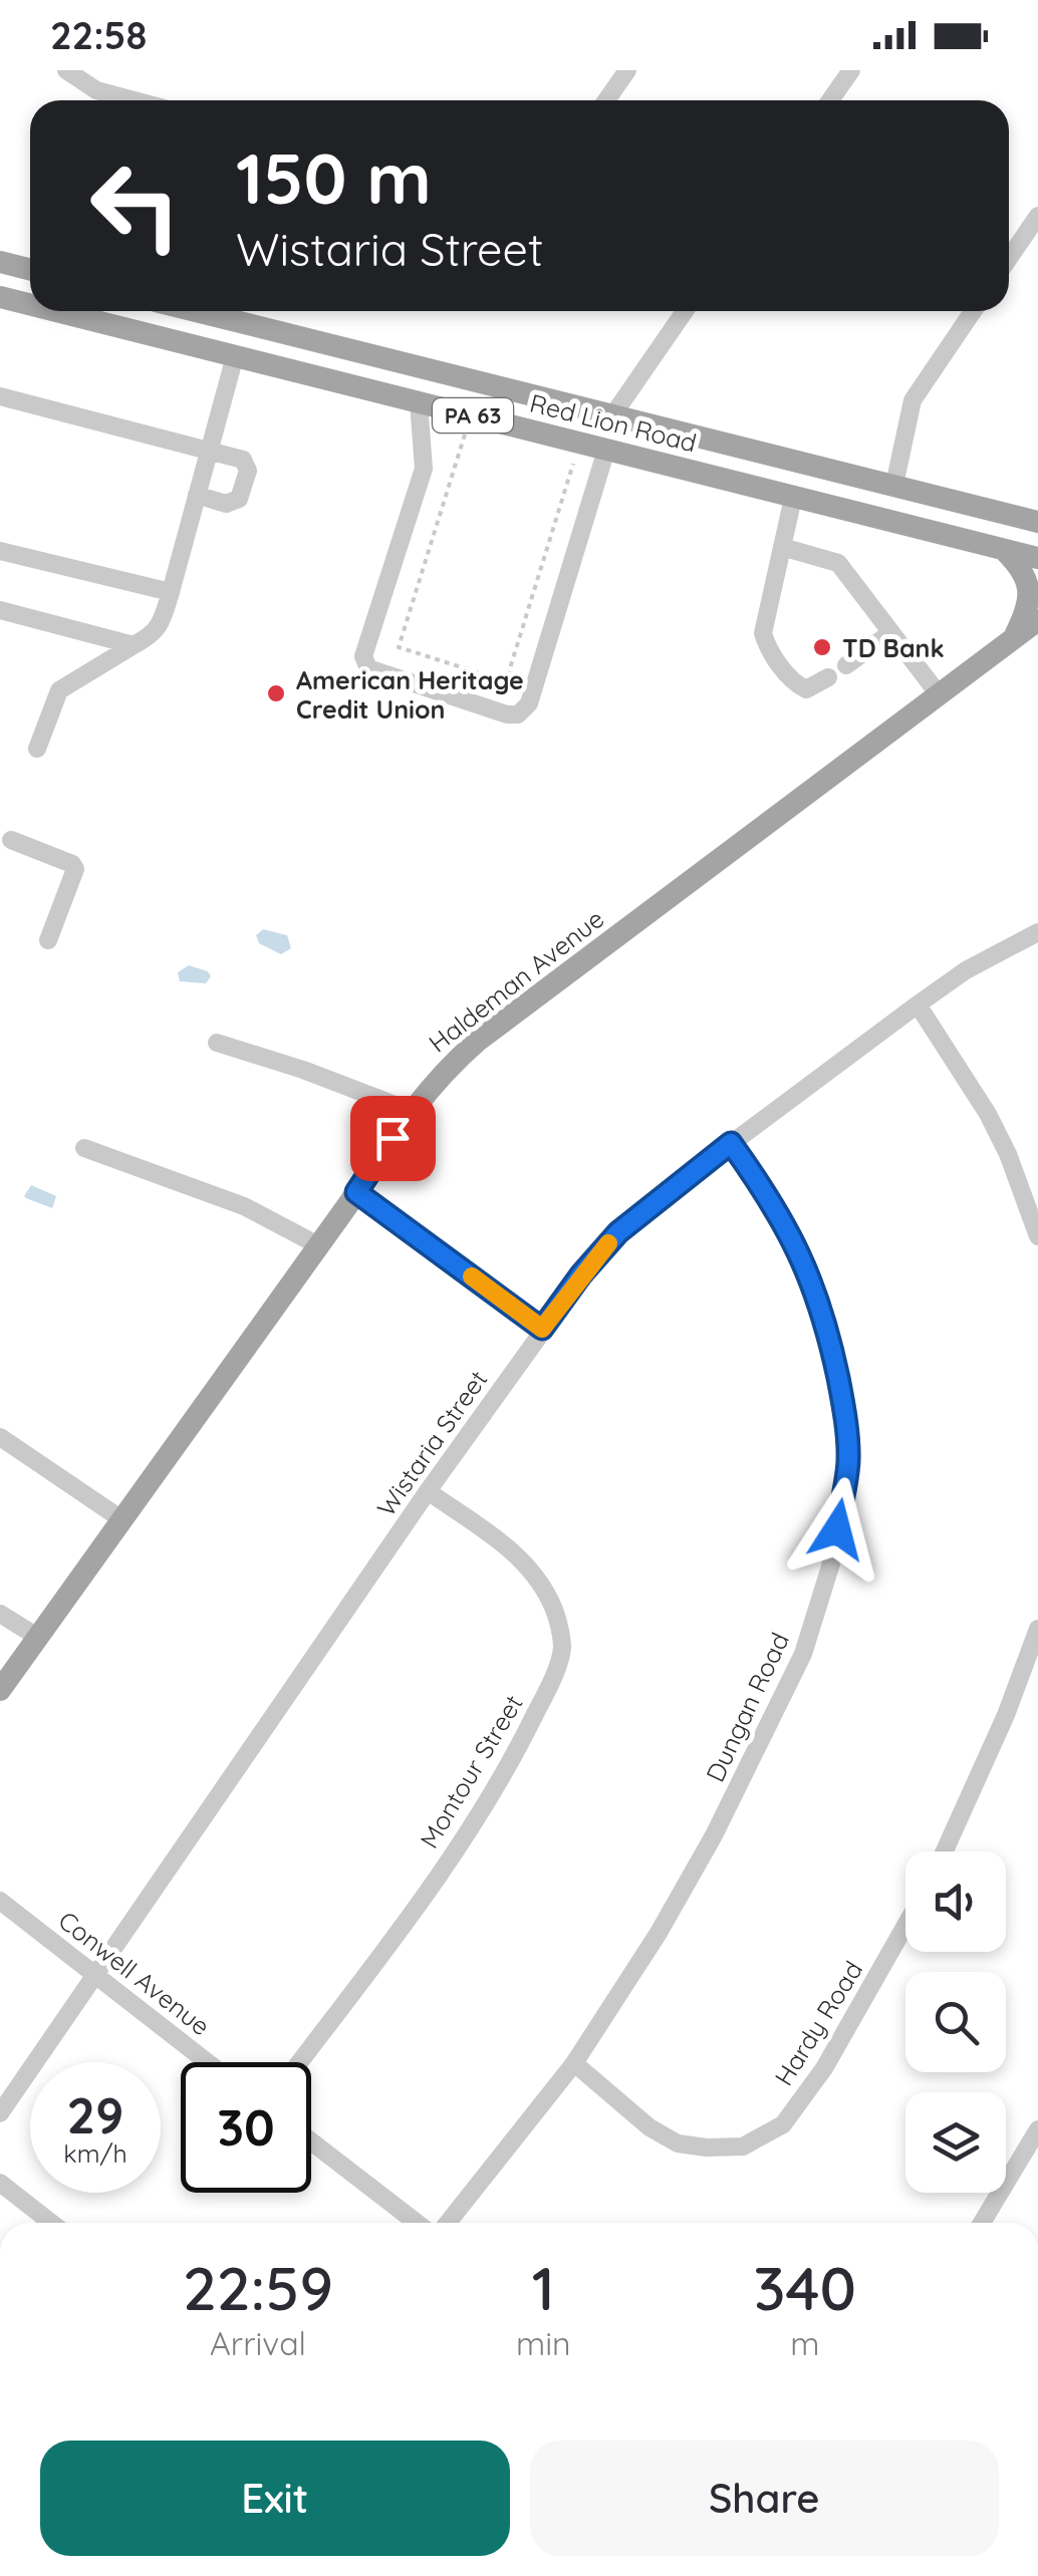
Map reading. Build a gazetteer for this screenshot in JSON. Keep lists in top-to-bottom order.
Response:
{
  "streets": {
    "main road": ["PA 63", "Red Lion Road", "Haldeman Avenue"],
    "street": [
      "Wistaria Street",
      "Dungan Road",
      "Montour Street",
      "Conwell Avenue",
      "Hardy Road"
    ]
  },
  "crossings": [
    ["Wistaria Street", "Dungan Road"],
    ["Wistaria Street", "Montour Street"],
    ["Wistaria Street", "Conwell Avenue"],
    ["Dungan Road", "Hardy Road"]
  ],
  "places": ["TD Bank", "American Heritage Credit Union"],
  "page": {
    "status": "22:58",
    "turn": ["150 m", "Wistaria Street"],
    "speed": "29 km/h",
    "limit": "30",
    "eta": [
      "22:59",
      "Arrival",
      "1",
      "min",
      "340",
      "m"
    ],
    "buttons": ["Exit", "Share"]
  }
}
